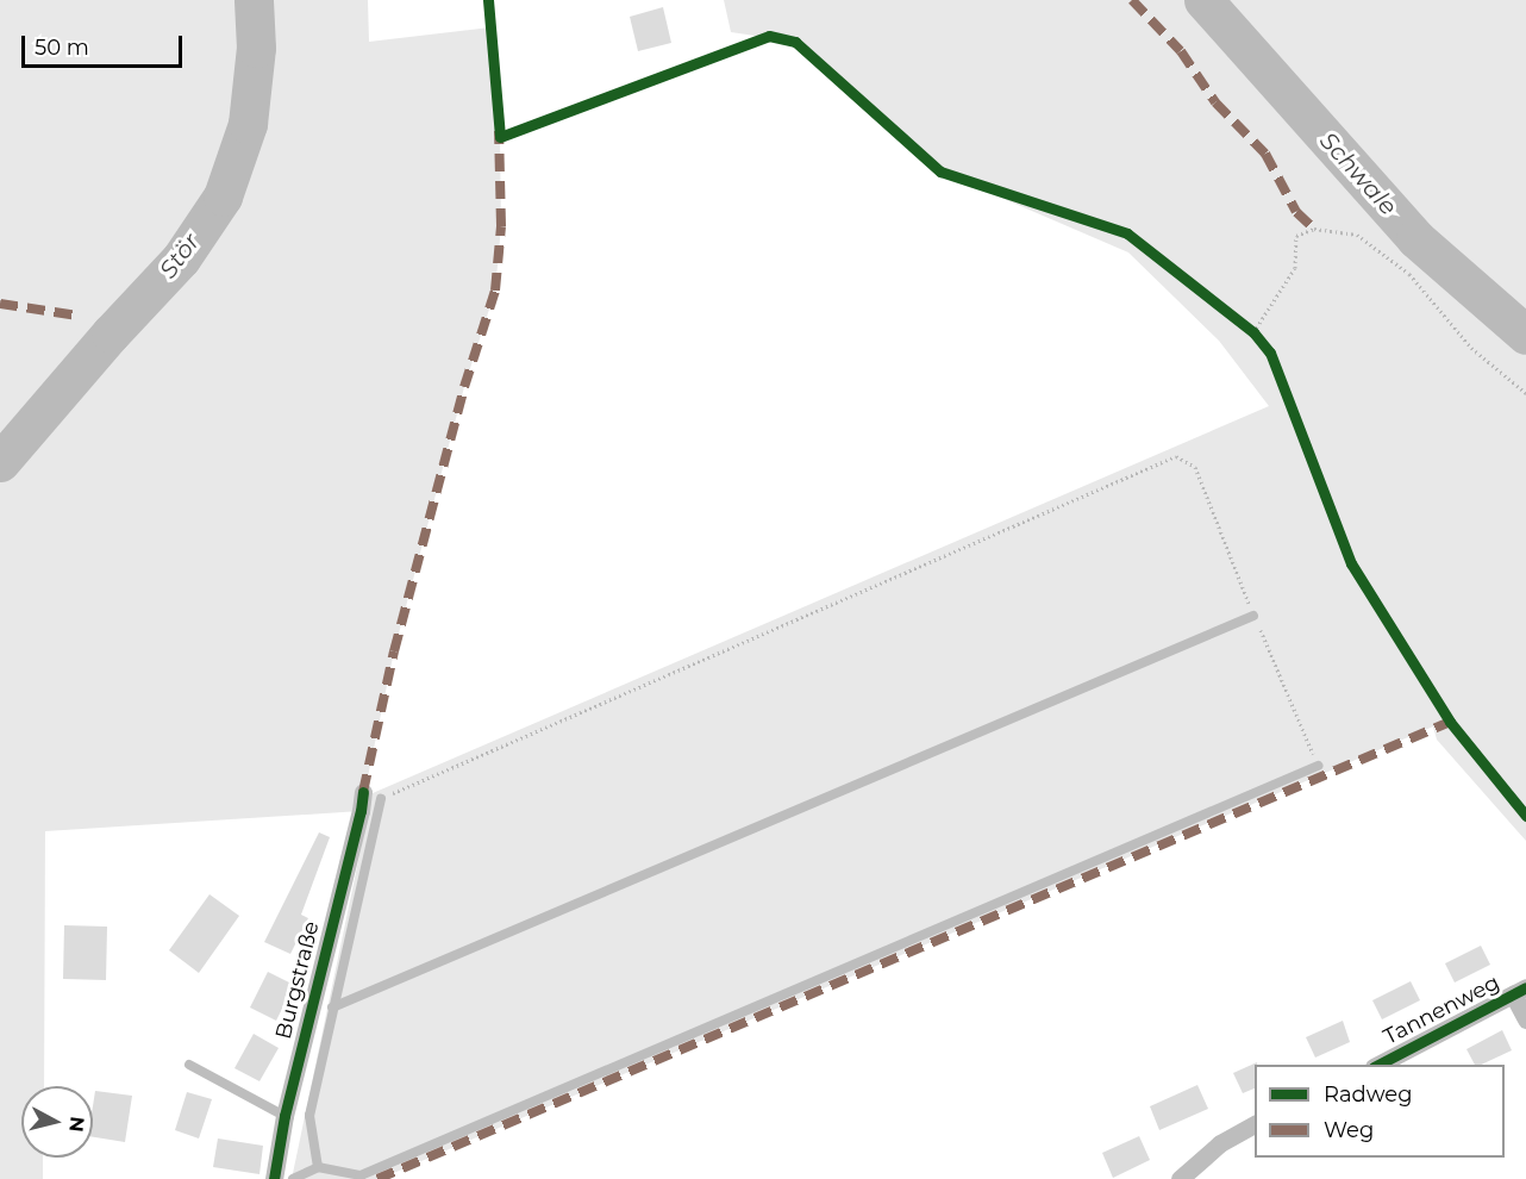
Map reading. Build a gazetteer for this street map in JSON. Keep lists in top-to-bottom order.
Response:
{
  "streets": {
    "street": ["Burgstraße", "Tannenweg"]
  },
  "water": ["Schwale", "Stör"],
  "legend": ["Radweg", "Weg"],
  "scale_bar": "50 m",
  "north": "right"
}
